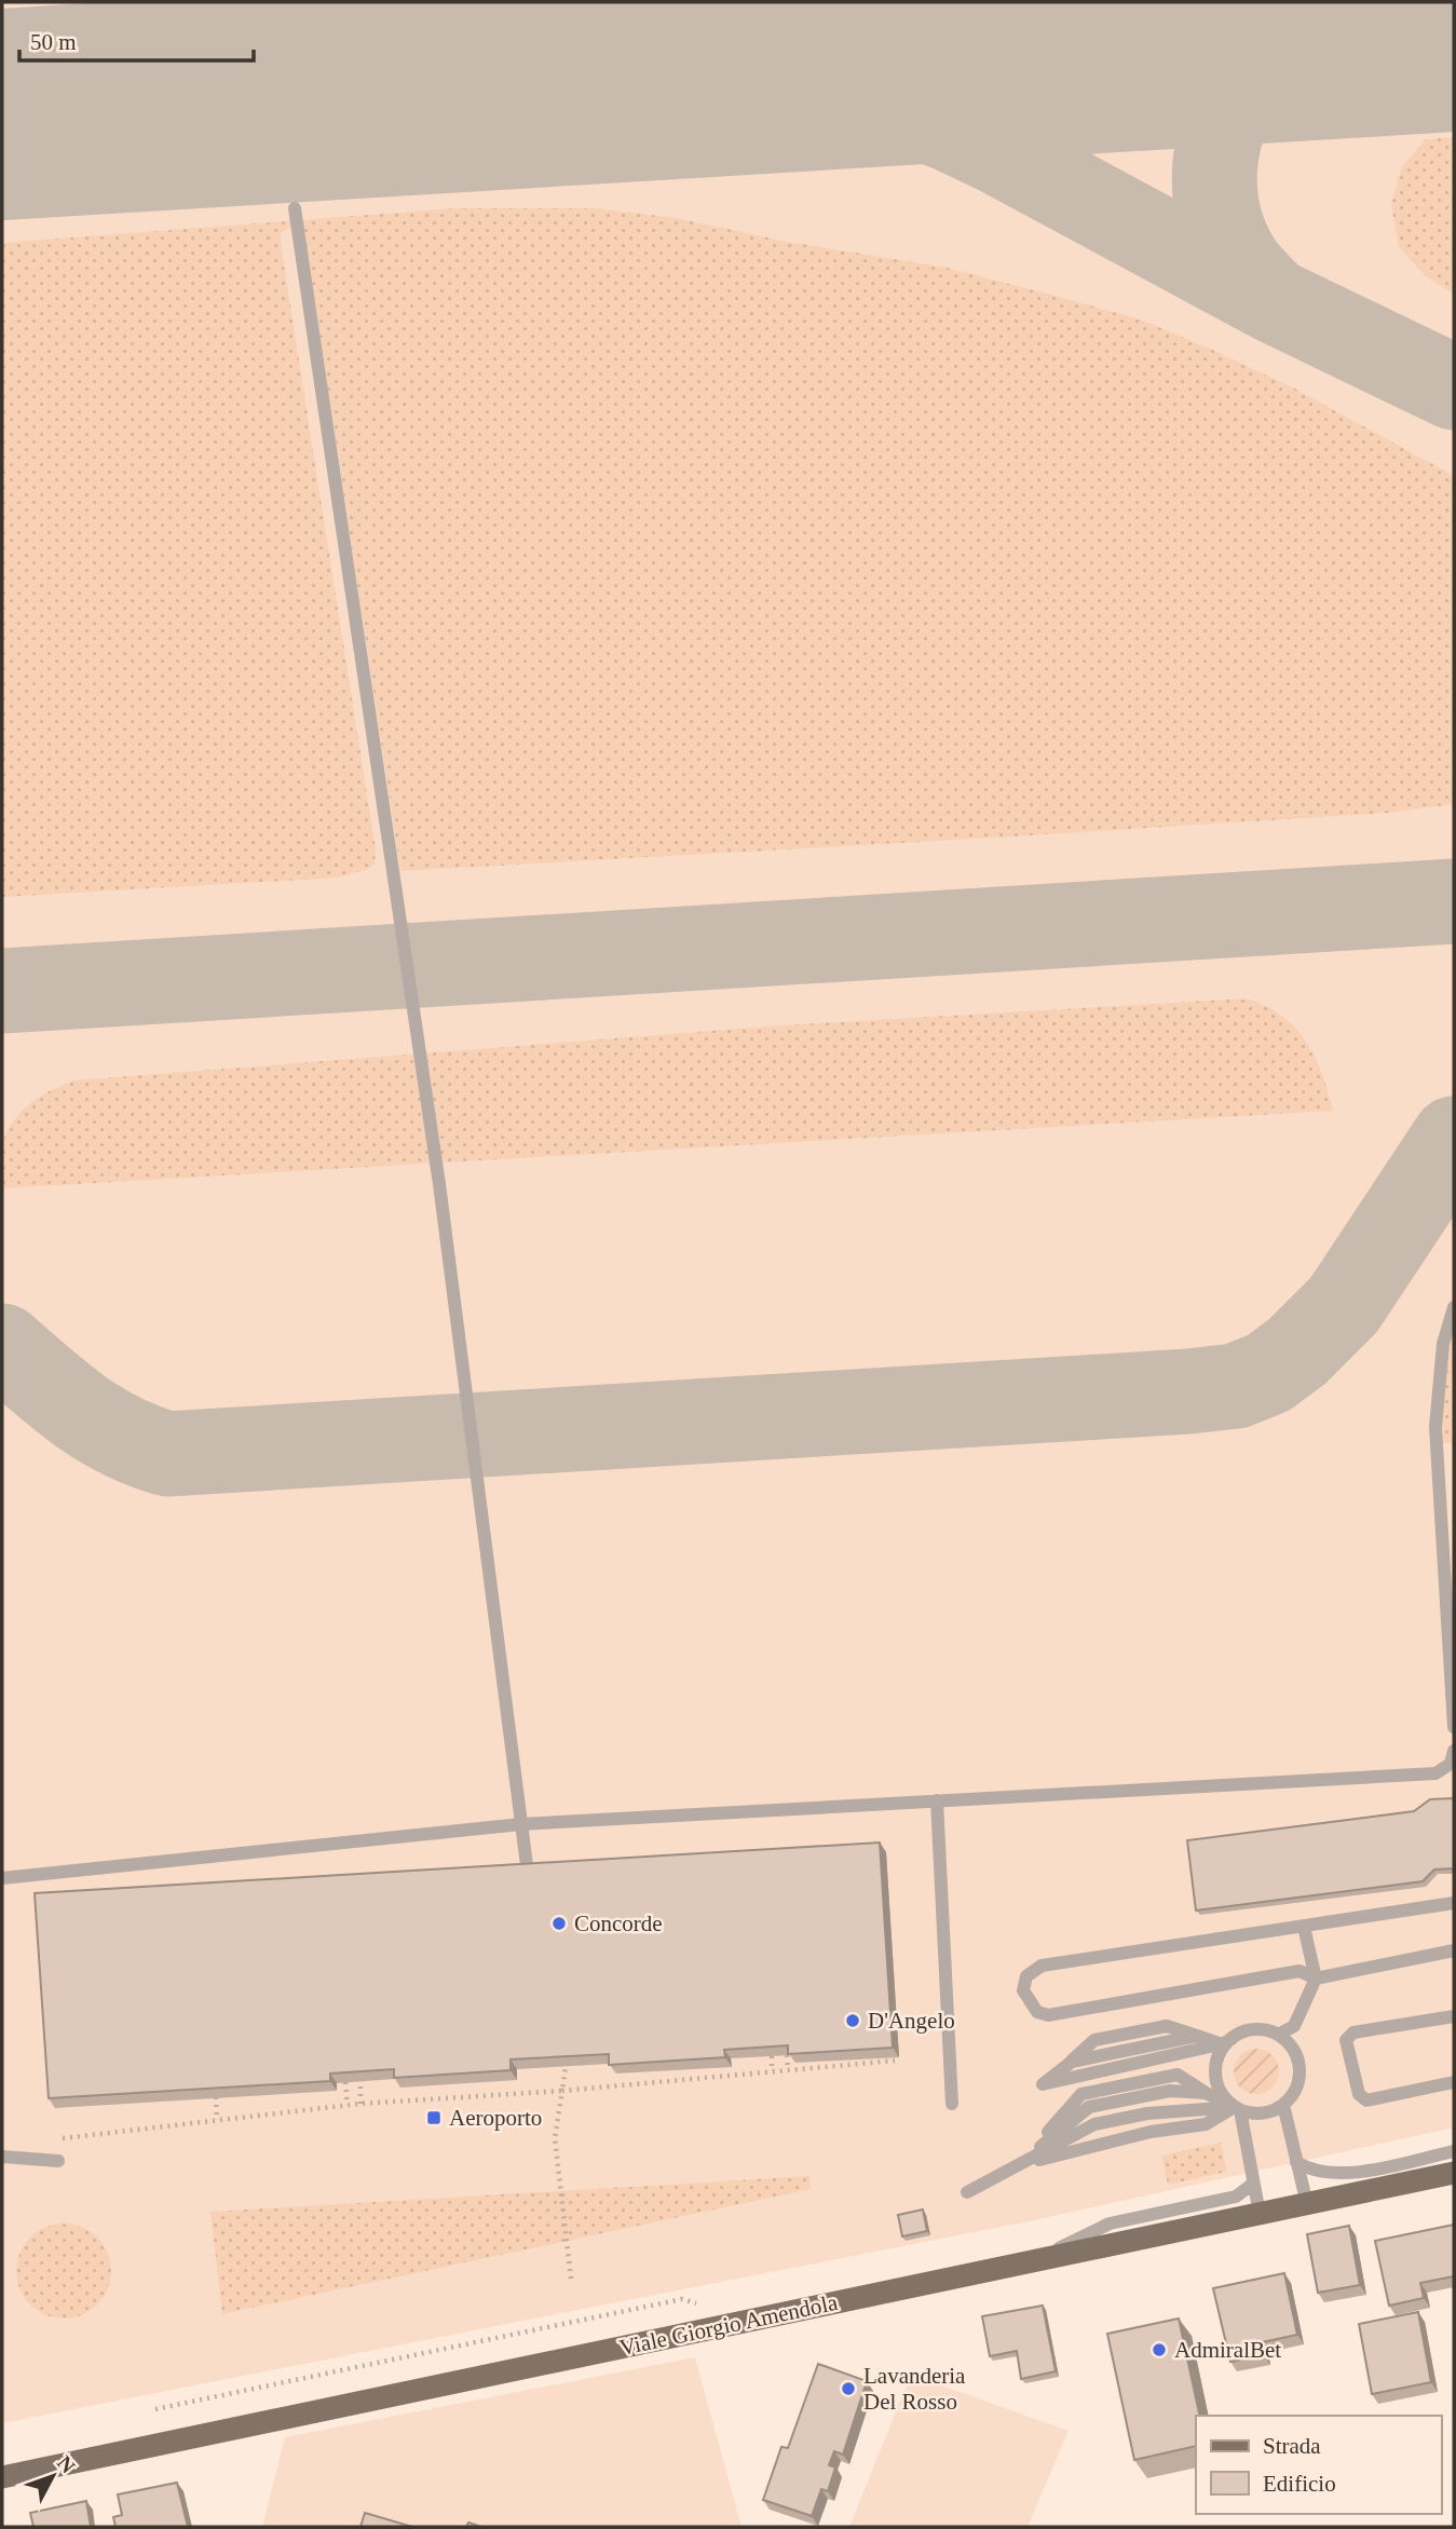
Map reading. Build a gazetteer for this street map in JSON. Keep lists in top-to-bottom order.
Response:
{
  "streets": {
    "main road": ["Viale Giorgio Amendola"]
  },
  "places": {
    "other": [
      "Concorde",
      "D'Angelo",
      "AdmiralBet",
      "Lavanderia Del Rosso"
    ],
    "transit": ["Aeroporto"]
  },
  "legend": ["Strada", "Edificio"],
  "scale_bar": "50 m",
  "north": "top right"
}
